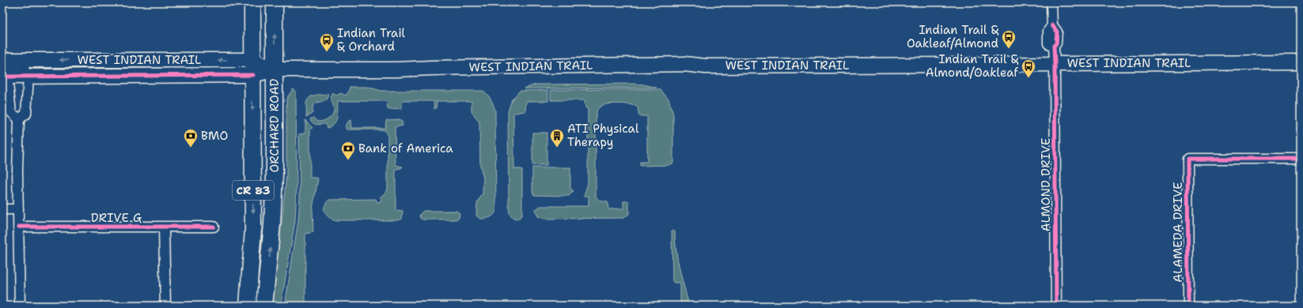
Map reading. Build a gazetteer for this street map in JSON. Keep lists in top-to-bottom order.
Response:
{
  "streets": {
    "main road": ["WEST INDIAN TRAIL", "ORCHARD ROAD", "CR 83"],
    "street": ["ALMOND DRIVE", "DRIVE G", "ALAMEDA DRIVE"]
  },
  "crossings": [
    ["WEST INDIAN TRAIL", "ORCHARD ROAD"],
    ["WEST INDIAN TRAIL", "ALMOND DRIVE"]
  ],
  "places": {
    "bus stop": ["Indian Trail & Oakleaf/Almond", "Indian Trail & Orchard", "Indian Trail & Almond/Oakleaf"],
    "bank": ["BMO", "Bank of America"],
    "building": ["ATI Physical Therapy"]
  }
}
